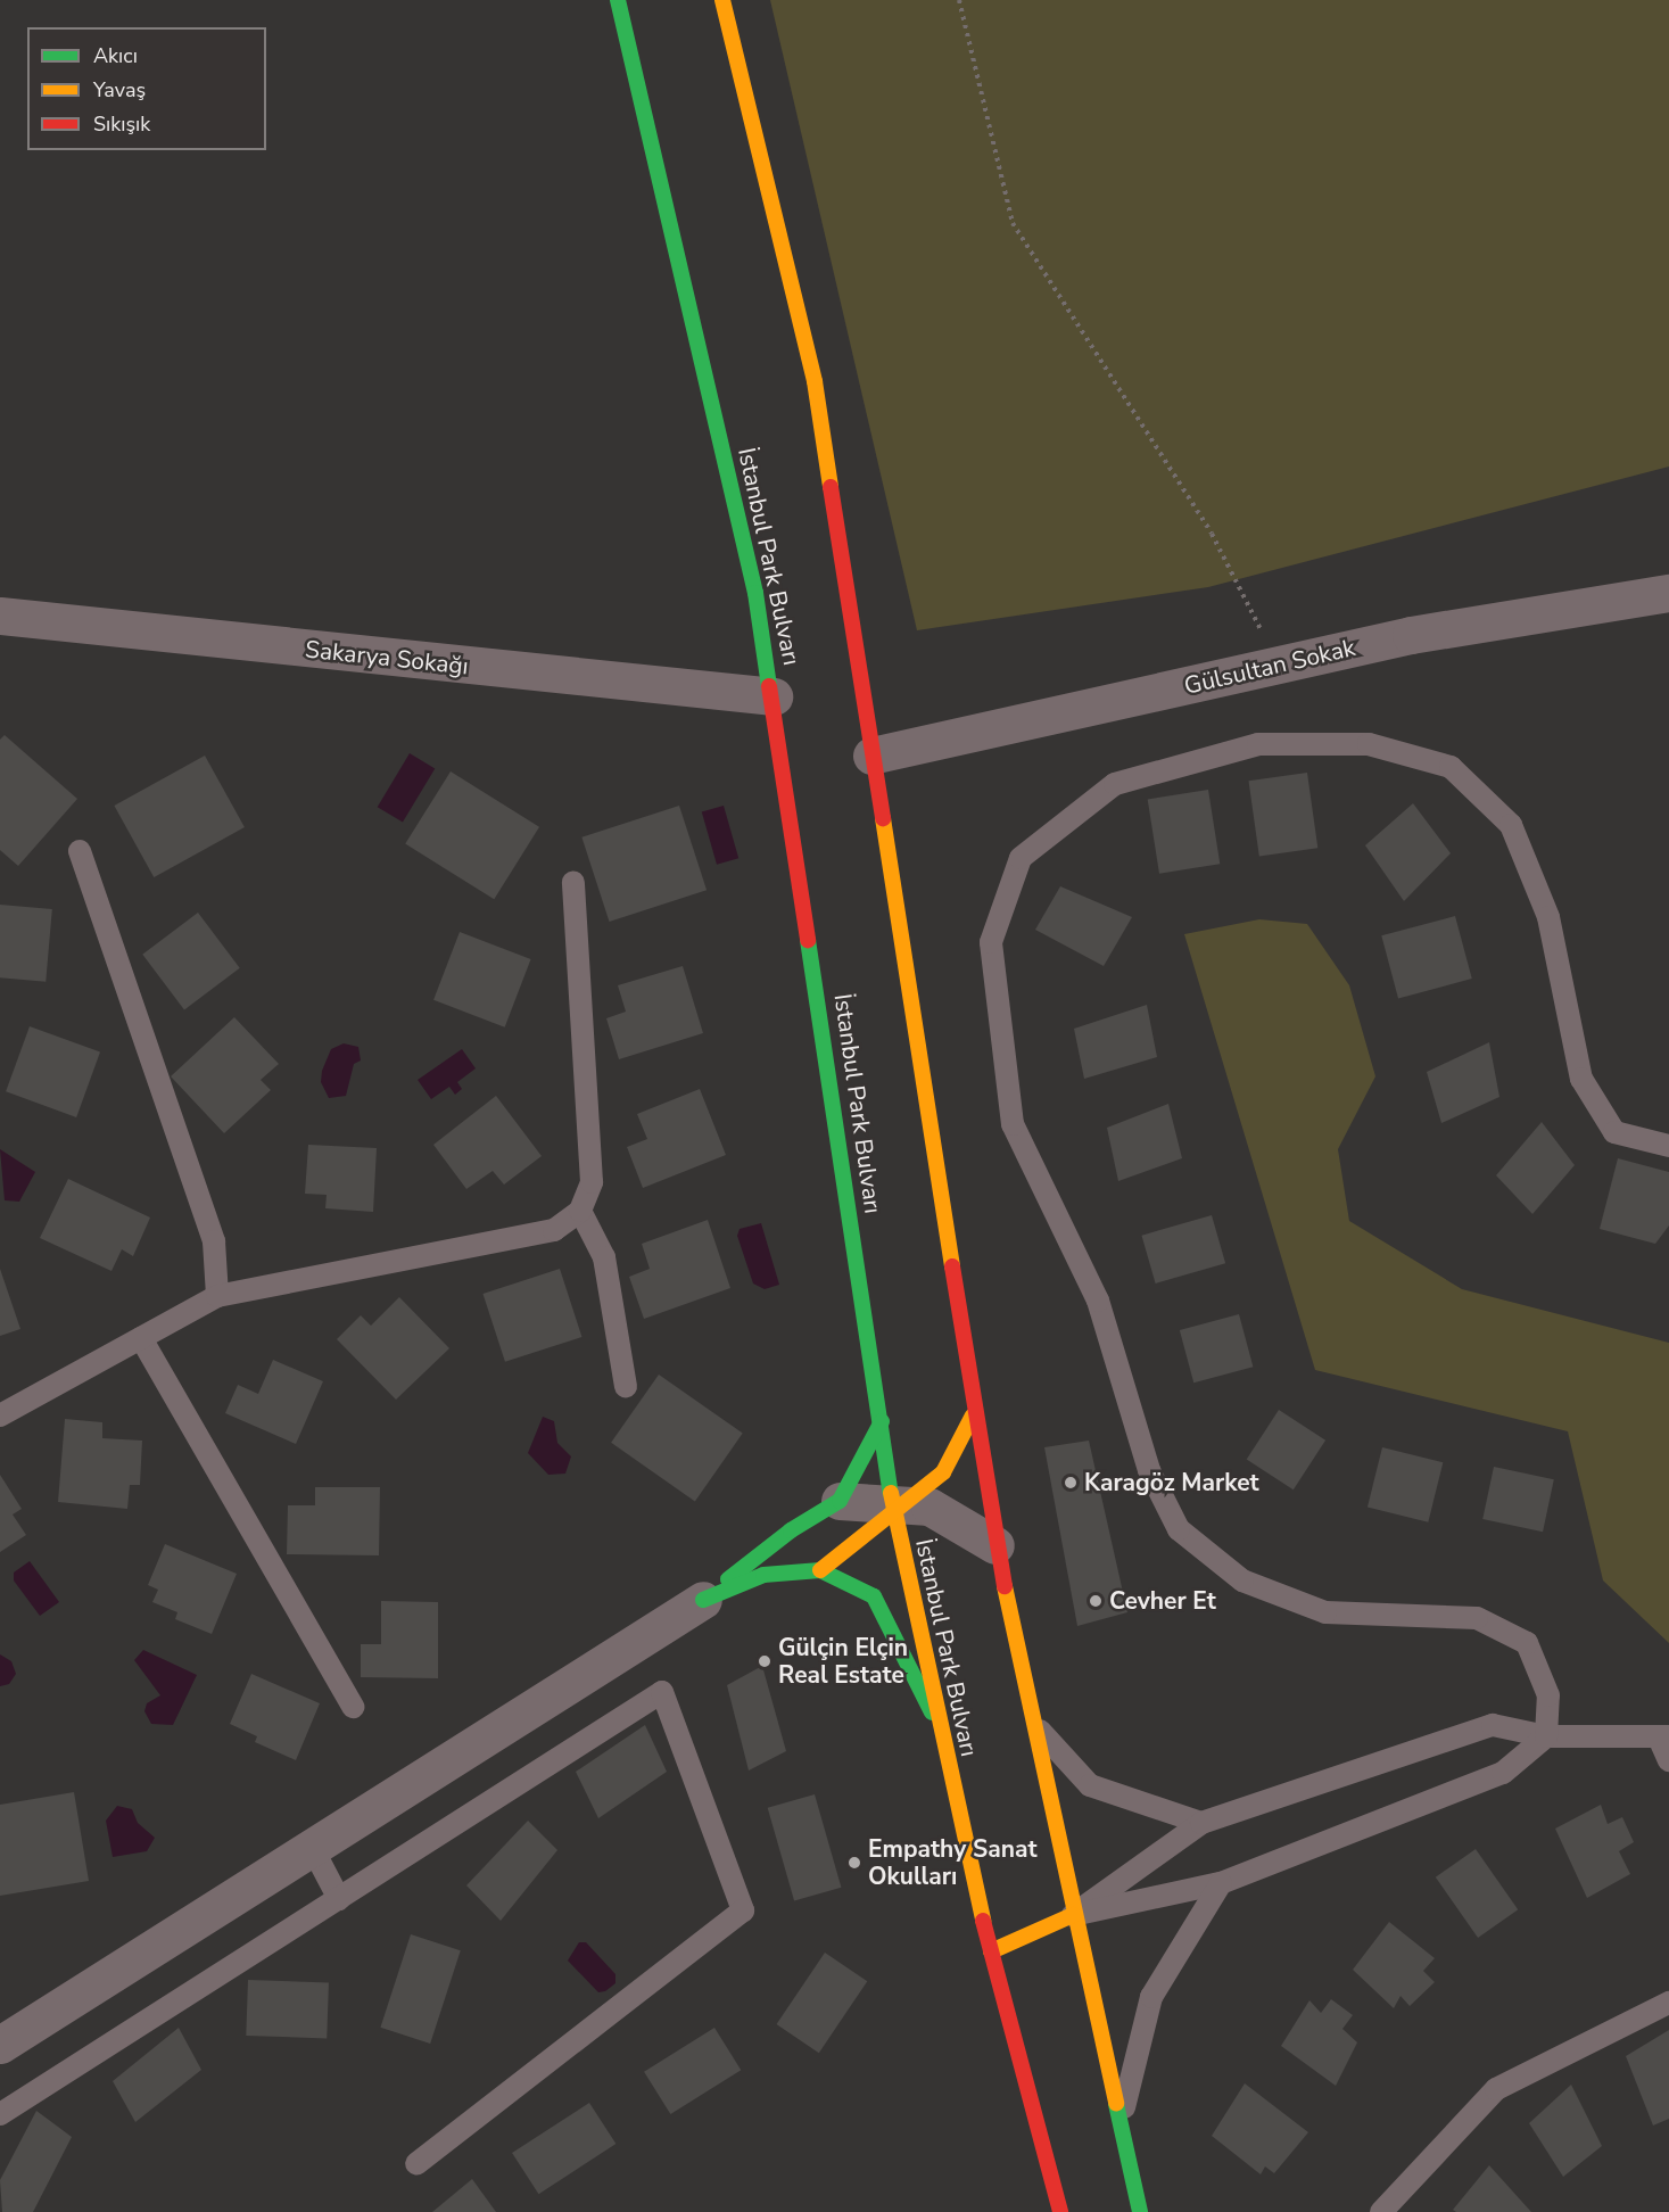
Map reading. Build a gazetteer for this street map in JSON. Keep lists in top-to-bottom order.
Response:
{
  "streets": {
    "main road": ["İstanbul Park Bulvarı"],
    "street": ["Sakarya Sokağı", "Gülsultan Sokak"]
  },
  "crossings": [
    ["İstanbul Park Bulvarı", "Sakarya Sokağı"]
  ],
  "places": [
    "Karagöz Market",
    "Cevher Et",
    "Gülçin Elçin Real Estate",
    "Empathy Sanat Okulları"
  ],
  "legend": ["Akıcı", "Yavaş", "Sıkışık"]
}
